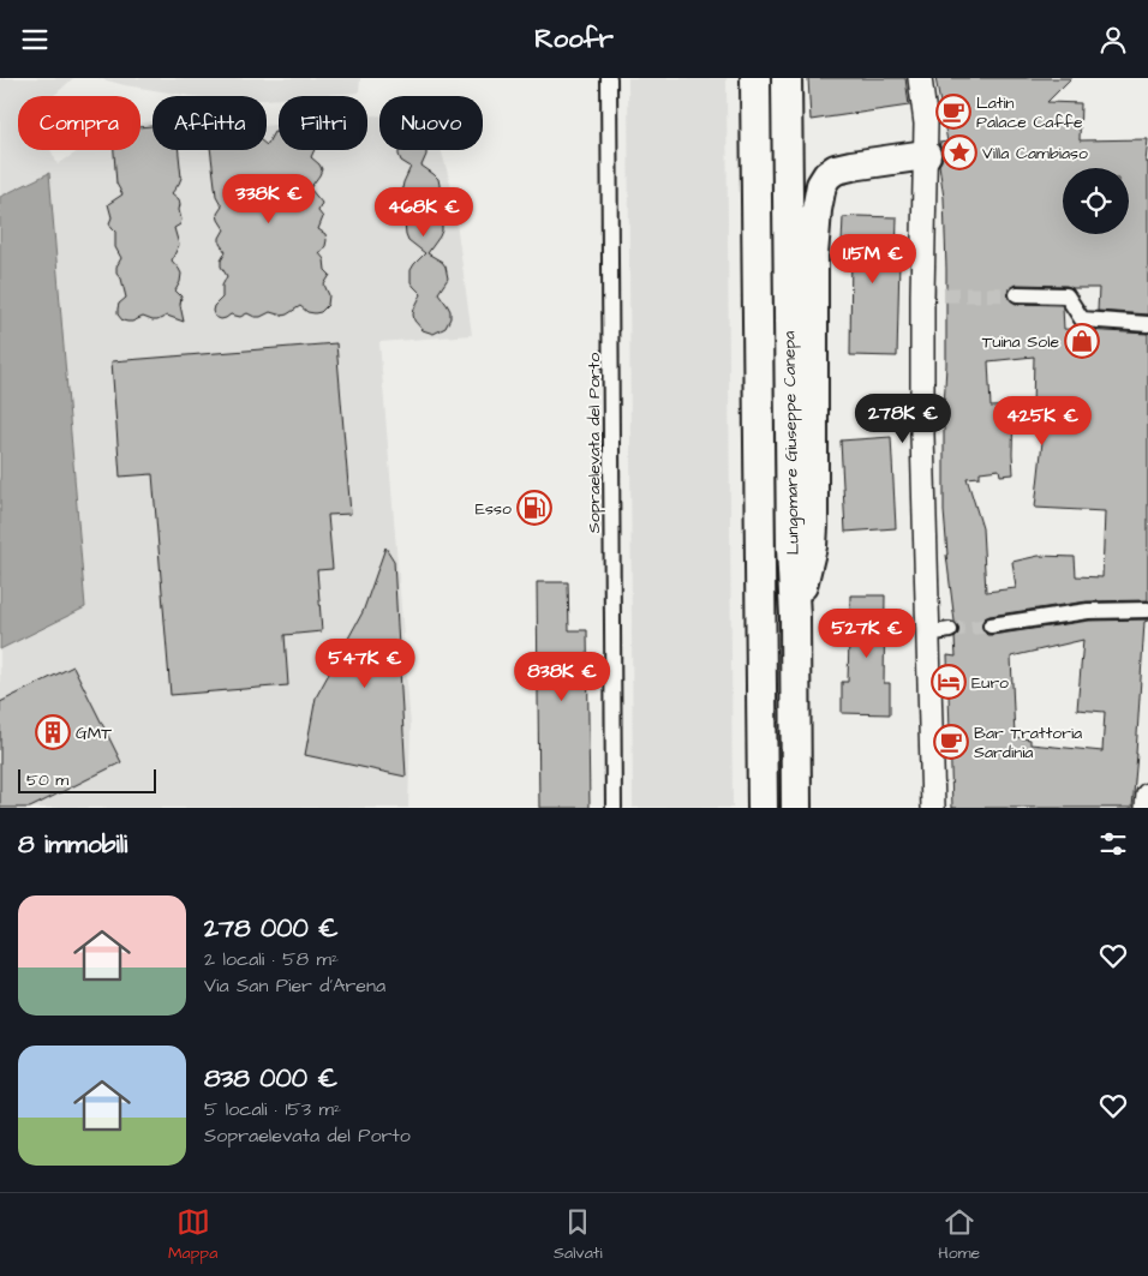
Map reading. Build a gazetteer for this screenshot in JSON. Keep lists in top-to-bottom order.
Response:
{
  "streets": {
    "highway": ["Lungomare Giuseppe Canepa"],
    "street": ["Sopraelevata del Porto"]
  },
  "places": {
    "cafe": ["Latin Palace Caffe", "Bar Trattoria Sardinia"],
    "place": ["Villa Cambiaso"],
    "shop": ["Tuina Sole"],
    "fuel station": ["Esso"],
    "hotel": ["Euro"],
    "building": ["GMT"]
  },
  "scale_bar": "50 m",
  "page": {
    "header": "Roofr",
    "chip": [
      "Compra",
      "Affitta",
      "Filtri",
      "Nuovo"
    ],
    "price": [
      "338K €",
      "468K €",
      "1.15M €",
      "278K €",
      "425K €",
      "527K €",
      "547K €",
      "838K €"
    ],
    "scale": "50 m",
    "heading": "8 immobili",
    "list": [
      {
        "name": "278 000 €",
        "note": "2 locali · 58 m² · Via San Pier d'Arena"
      },
      {
        "name": "838 000 €",
        "note": "5 locali · 153 m² · Sopraelevata del Porto"
      }
    ],
    "tabs": ["Mappa", "Salvati", "Home"]
  }
}
